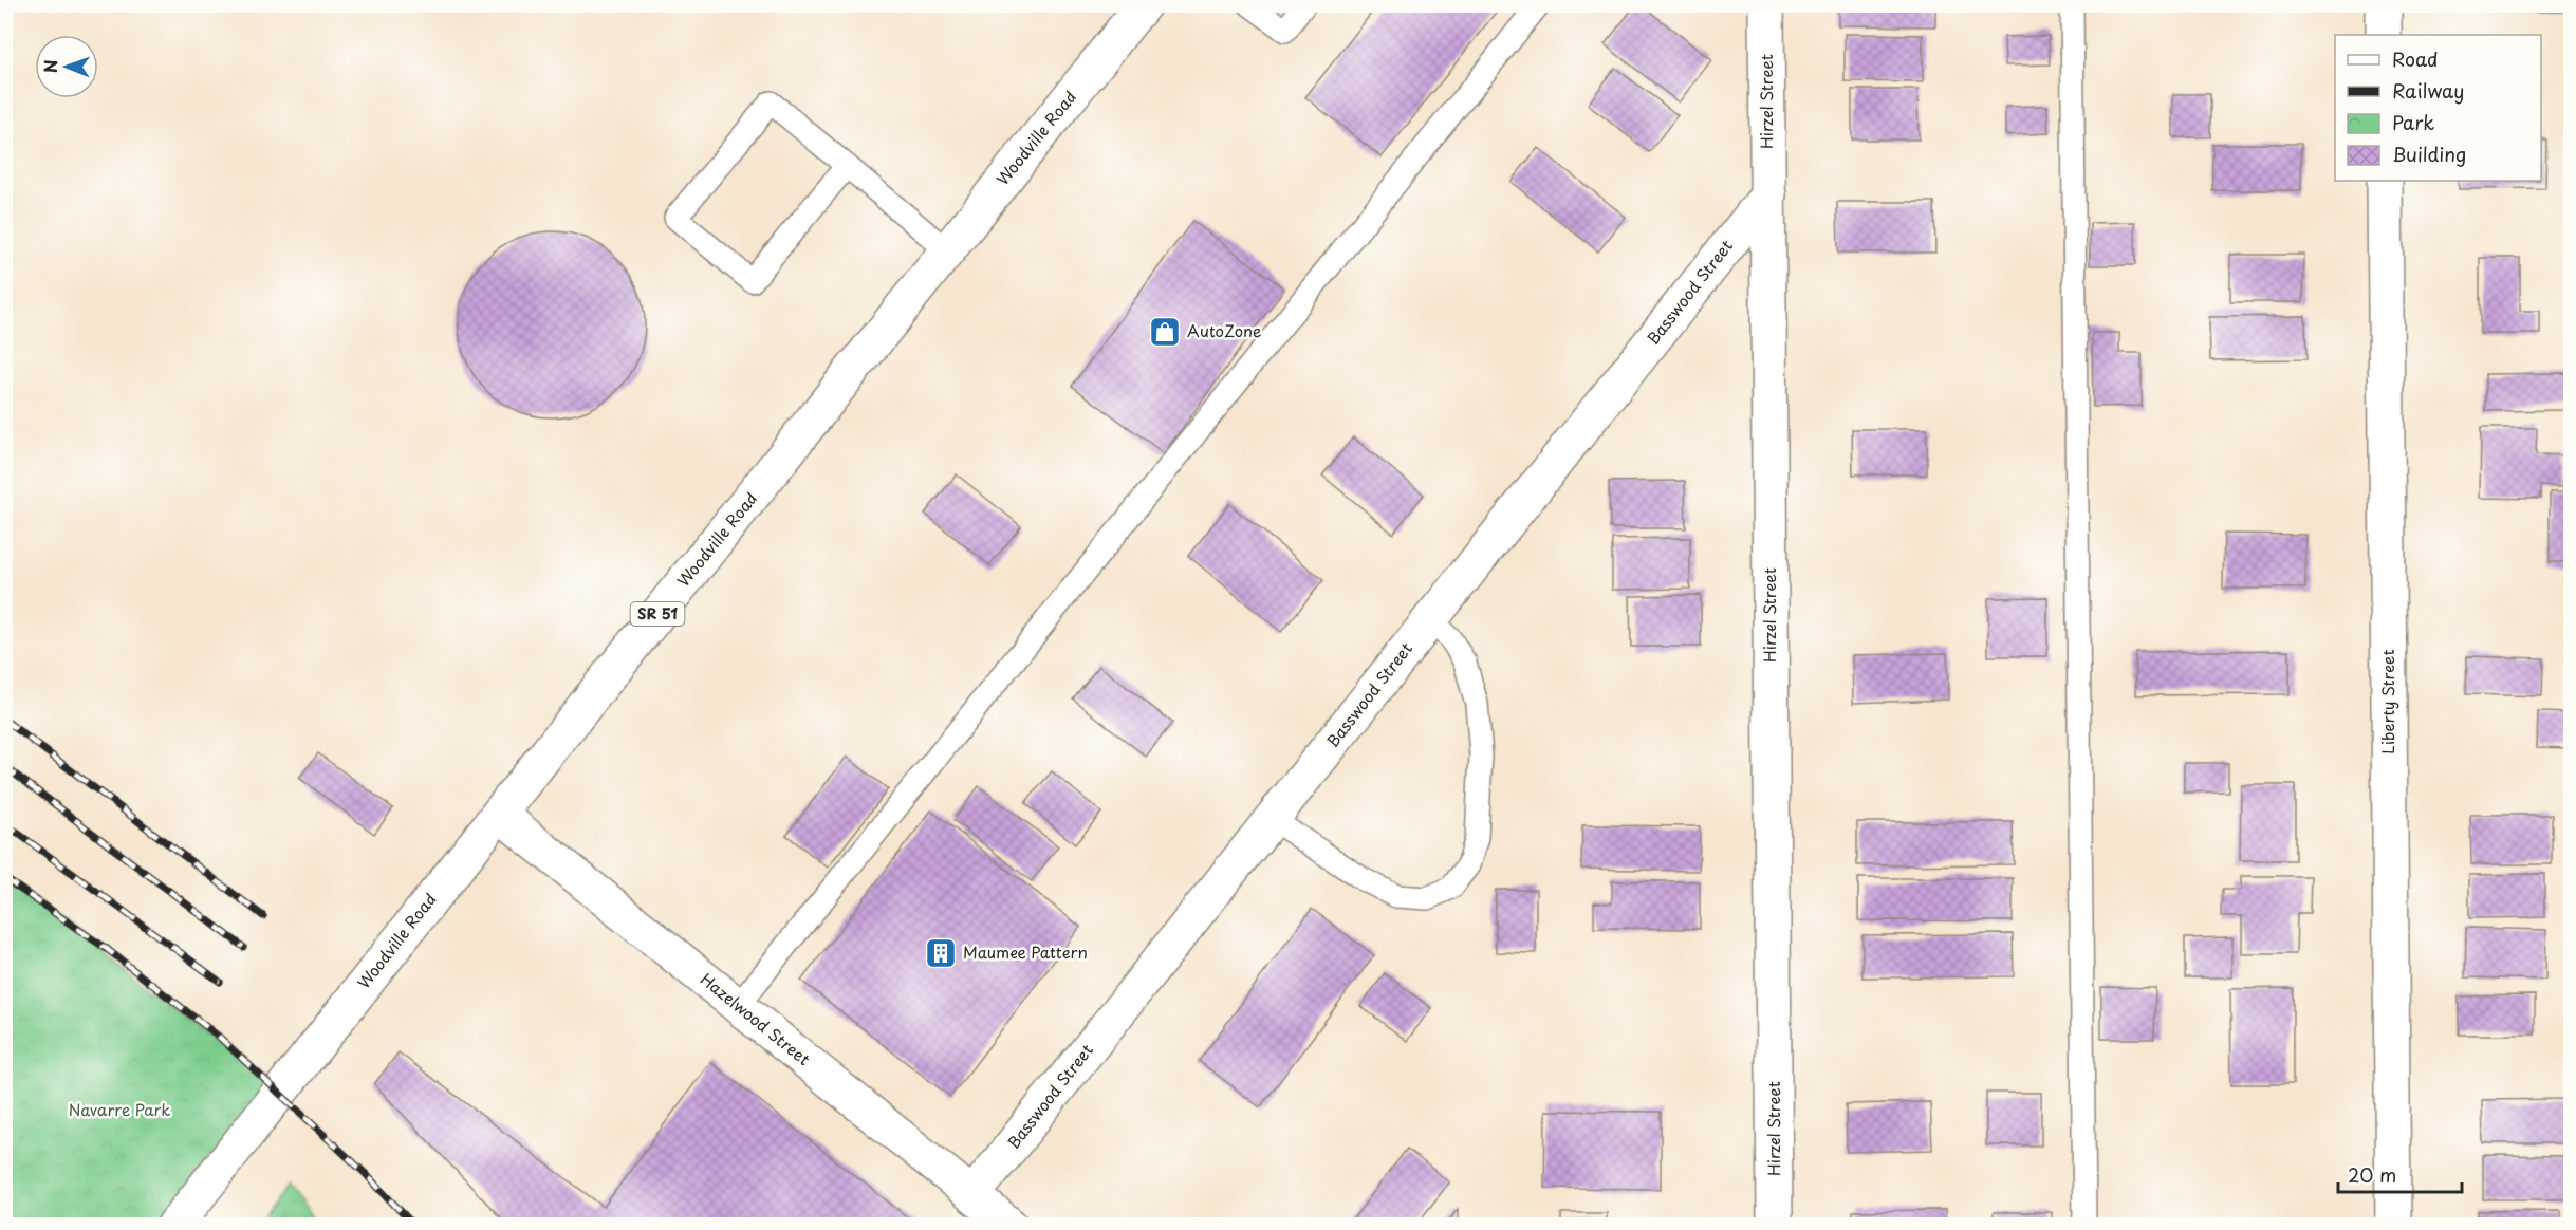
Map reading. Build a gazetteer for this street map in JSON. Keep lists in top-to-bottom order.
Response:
{
  "streets": {
    "street": [
      "Hirzel Street",
      "Woodville Road",
      "Basswood Street",
      "SR 51",
      "Liberty Street",
      "Hazelwood Street"
    ]
  },
  "crossings": [
    ["Hirzel Street", "Basswood Street"],
    ["Woodville Road", "Hazelwood Street"],
    ["Basswood Street", "Hazelwood Street"]
  ],
  "parks": ["Navarre Park"],
  "places": {
    "shop": ["AutoZone"],
    "building": ["Maumee Pattern"]
  },
  "legend": [
    "Road",
    "Railway",
    "Park",
    "Building"
  ],
  "scale_bar": "20 m",
  "north": "left"
}
